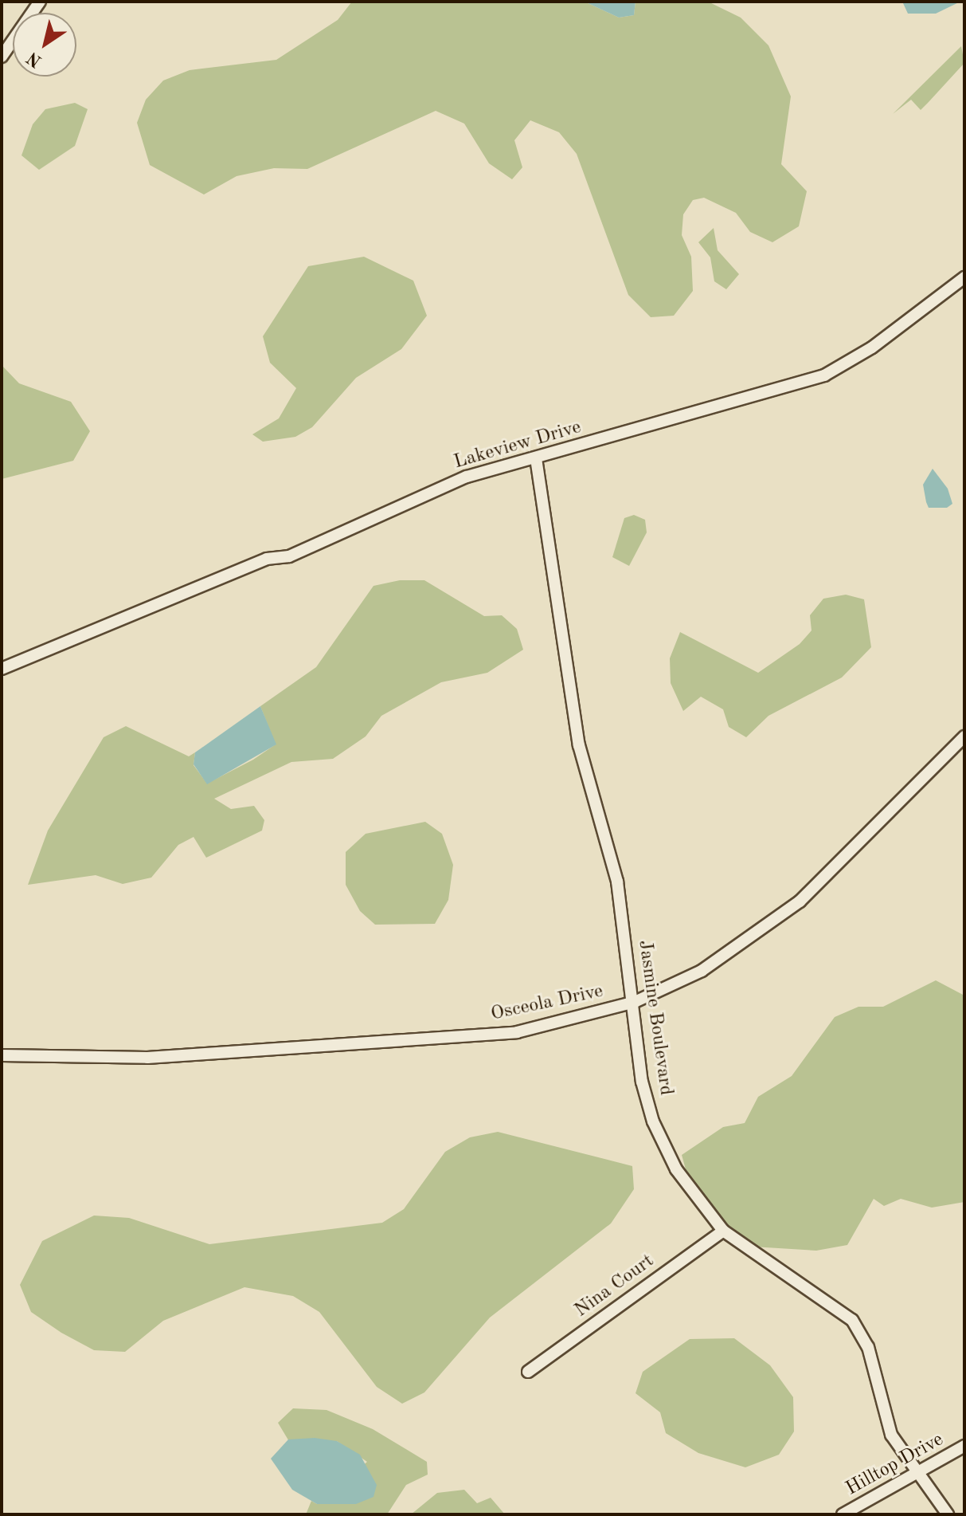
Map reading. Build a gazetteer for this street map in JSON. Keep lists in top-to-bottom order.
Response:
{
  "streets": {
    "street": [
      "Lakeview Drive",
      "Osceola Drive",
      "Jasmine Boulevard",
      "Nina Court",
      "Hilltop Drive"
    ]
  },
  "crossings": [
    ["Lakeview Drive", "Jasmine Boulevard"],
    ["Osceola Drive", "Jasmine Boulevard"],
    ["Jasmine Boulevard", "Nina Court"],
    ["Jasmine Boulevard", "Hilltop Drive"]
  ],
  "north": "bottom left"
}
